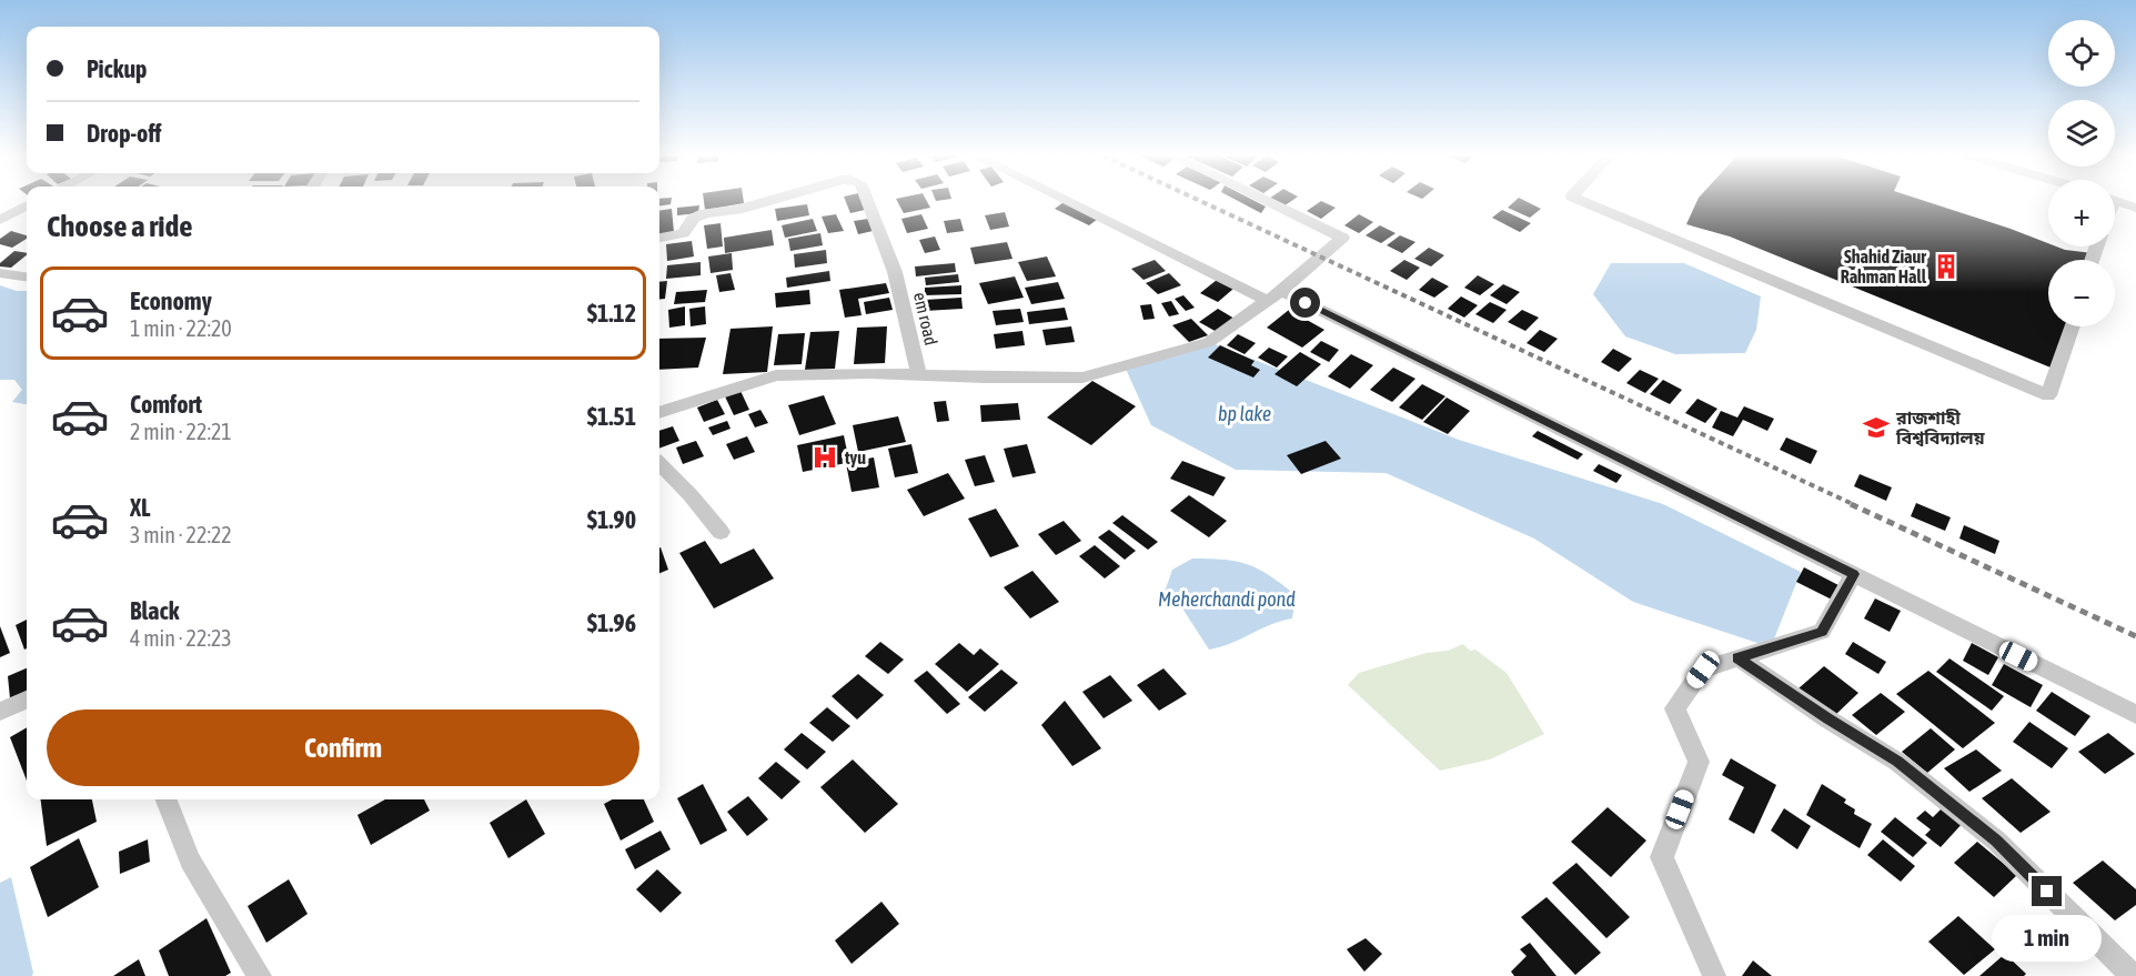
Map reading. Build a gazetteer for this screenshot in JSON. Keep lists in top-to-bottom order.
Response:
{
  "streets": {
    "street": ["em road"]
  },
  "water": ["bp lake", "Meherchandi pond"],
  "places": {
    "building": ["Shahid Ziaur Rahman Hall"],
    "school or university": ["রাজশাহী বিশ্ববিদ্যালয়"],
    "hospital": ["tyu"]
  },
  "page": {
    "map_buttons": ["+", "−"],
    "banner": ["Pickup", "Drop-off"],
    "heading": "Choose a ride",
    "list": [
      {
        "name": "Economy",
        "note": "1 min · 22:20",
        "value": "$1.12"
      },
      {
        "name": "Comfort",
        "note": "2 min · 22:21",
        "value": "$1.51"
      },
      {
        "name": "XL",
        "note": "3 min · 22:22",
        "value": "$1.90"
      },
      {
        "name": "Black",
        "note": "4 min · 22:23",
        "value": "$1.96"
      }
    ],
    "buttons": "Confirm",
    "bubble": "1 min"
  }
}
